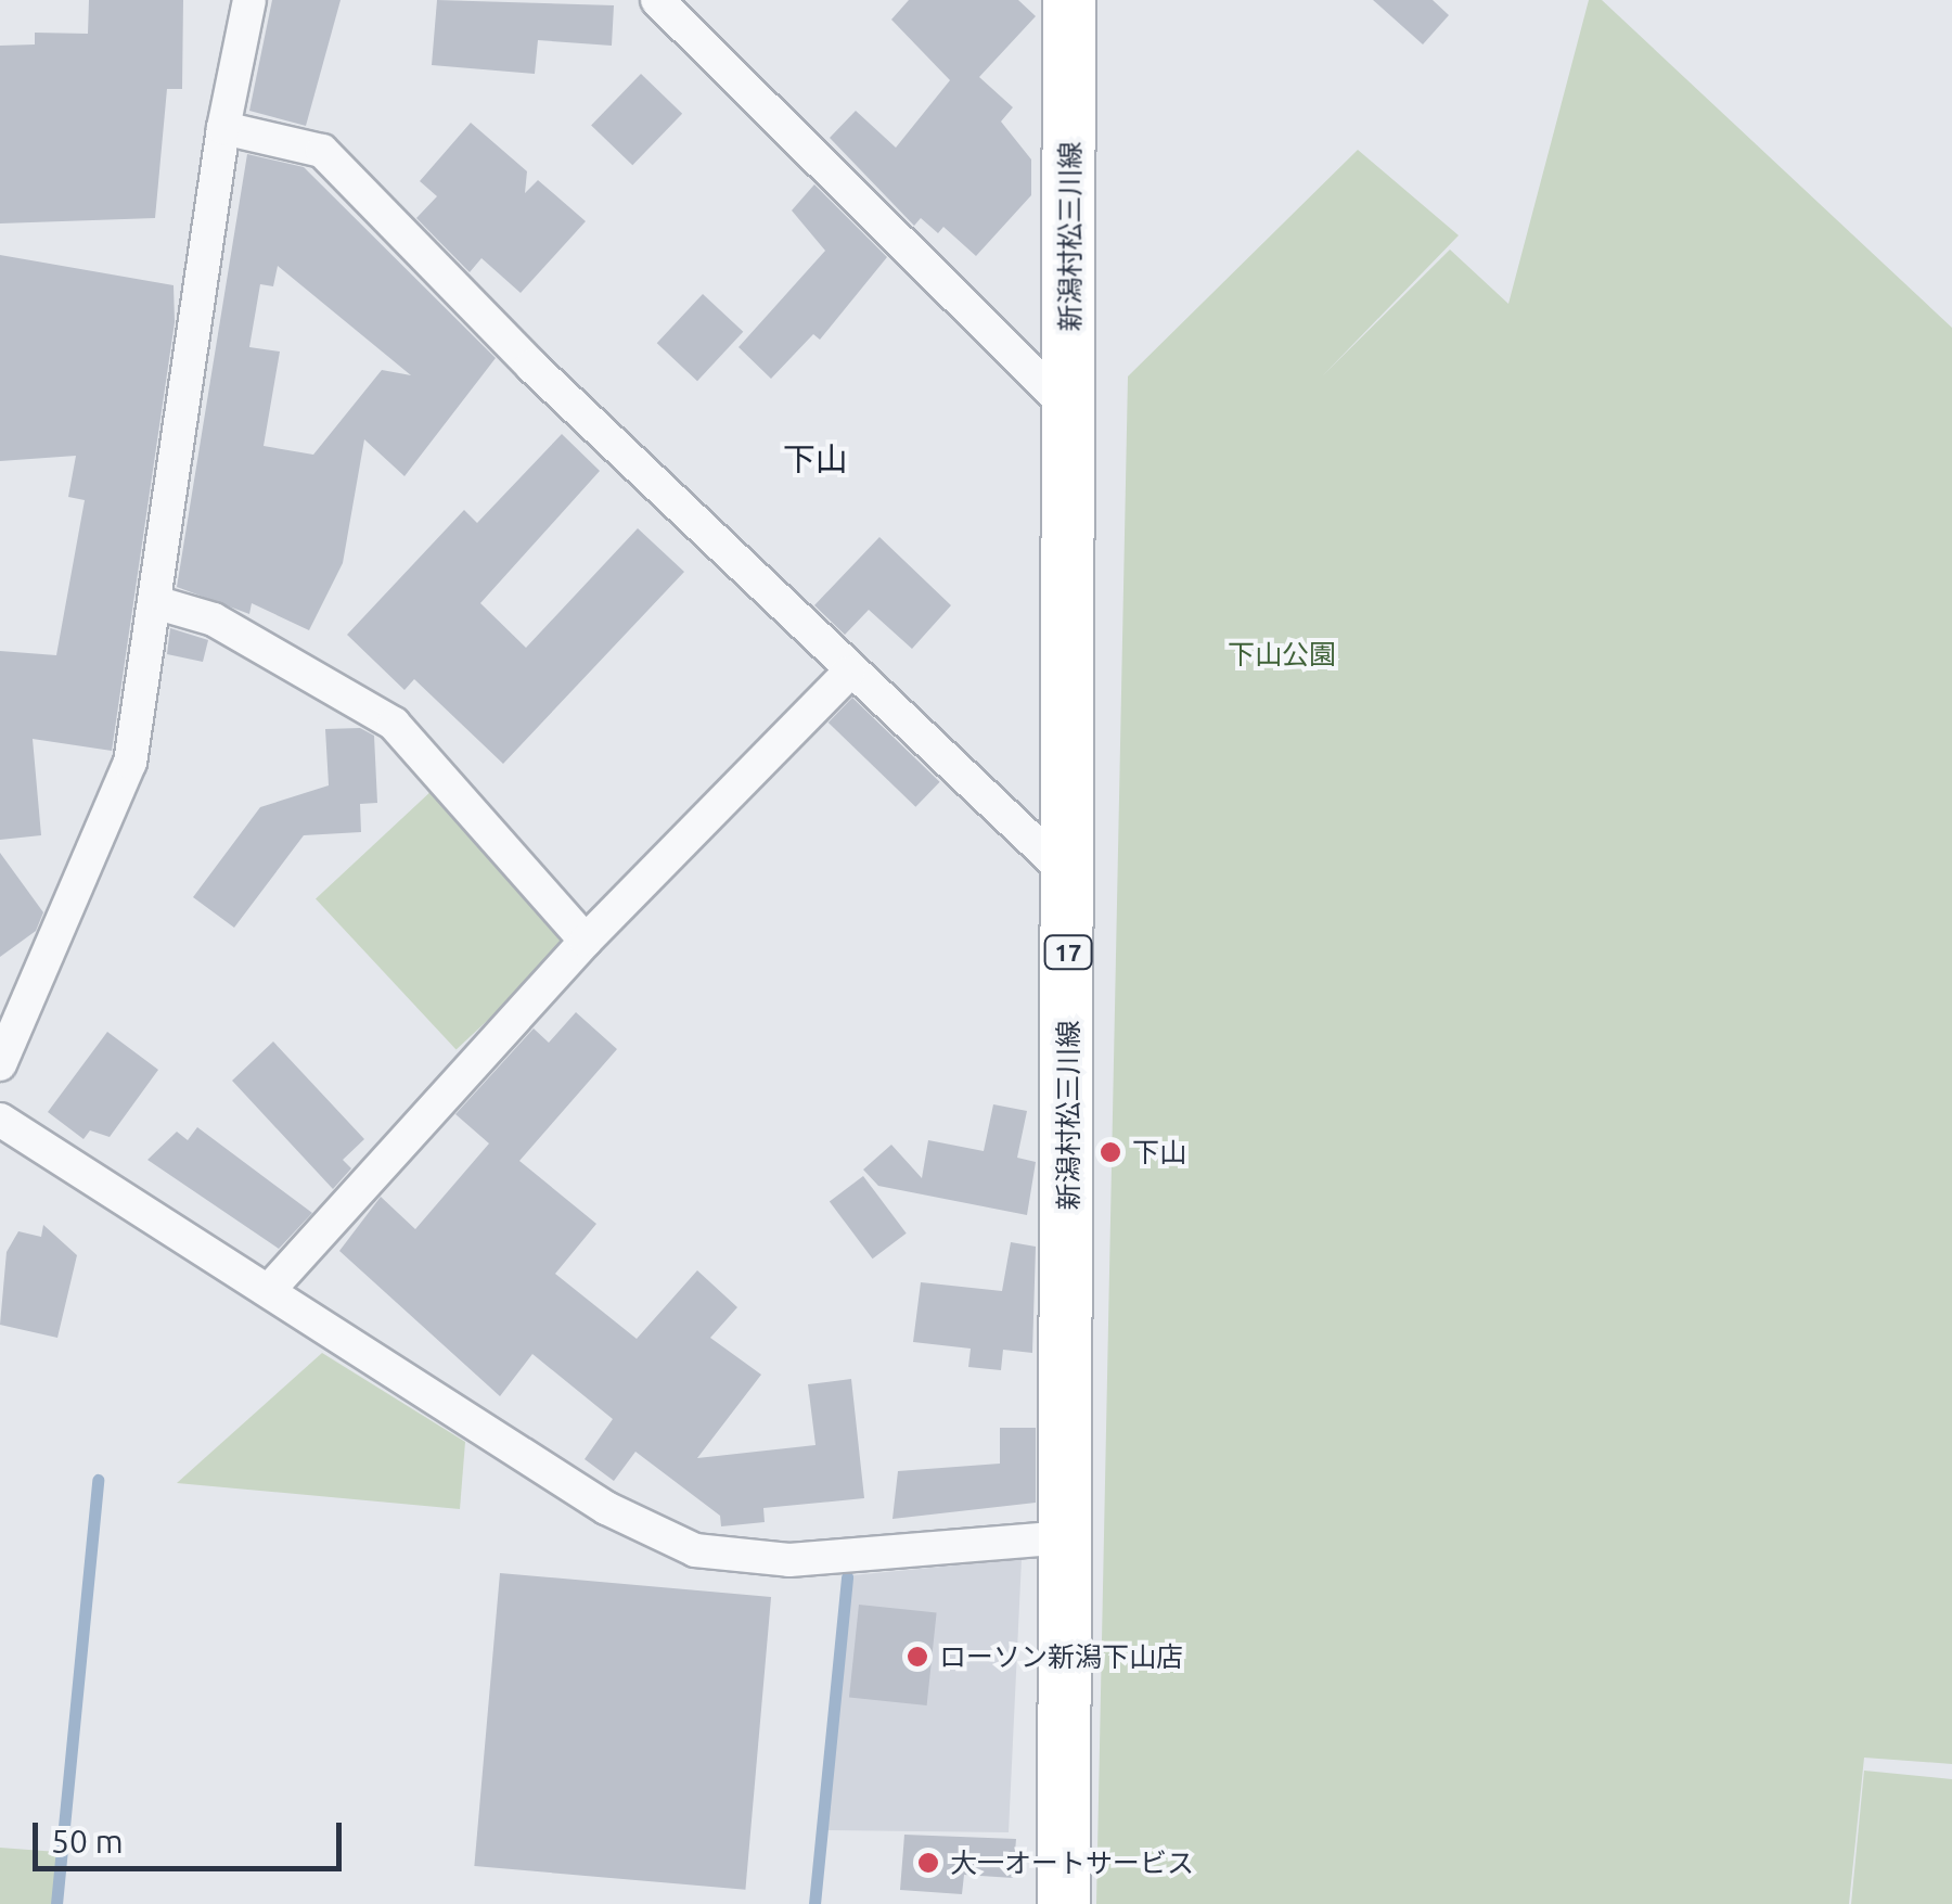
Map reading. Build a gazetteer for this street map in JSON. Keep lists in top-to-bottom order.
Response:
{
  "streets": {
    "main road": ["新潟村松三川線", "17"]
  },
  "districts": ["下山"],
  "parks": ["下山公園"],
  "places": ["下山", "ローソン新潟下山店", "大一オートサービス"],
  "scale_bar": "50 m"
}
